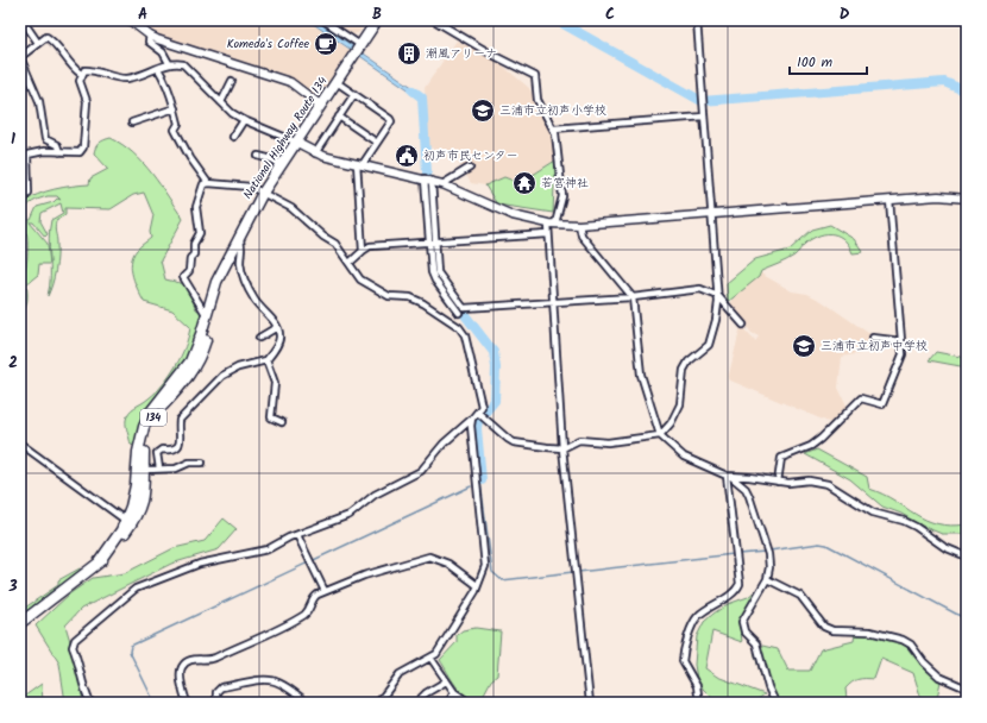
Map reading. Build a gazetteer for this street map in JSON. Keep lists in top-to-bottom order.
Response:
{
  "streets": {
    "highway": ["National Highway Route 134", "134"]
  },
  "places": {
    "cafe": ["Komeda's Coffee"],
    "building": ["潮風アリーナ"],
    "school or university": ["三浦市立初声小学校", "三浦市立初声中学校"],
    "public building": ["初声市民センター"],
    "temple": ["若宮神社"]
  },
  "scale_bar": "100 m",
  "grid": {
    "columns": [
      "A",
      "B",
      "C",
      "D"
    ],
    "rows": ["1", "2", "3"]
  }
}
